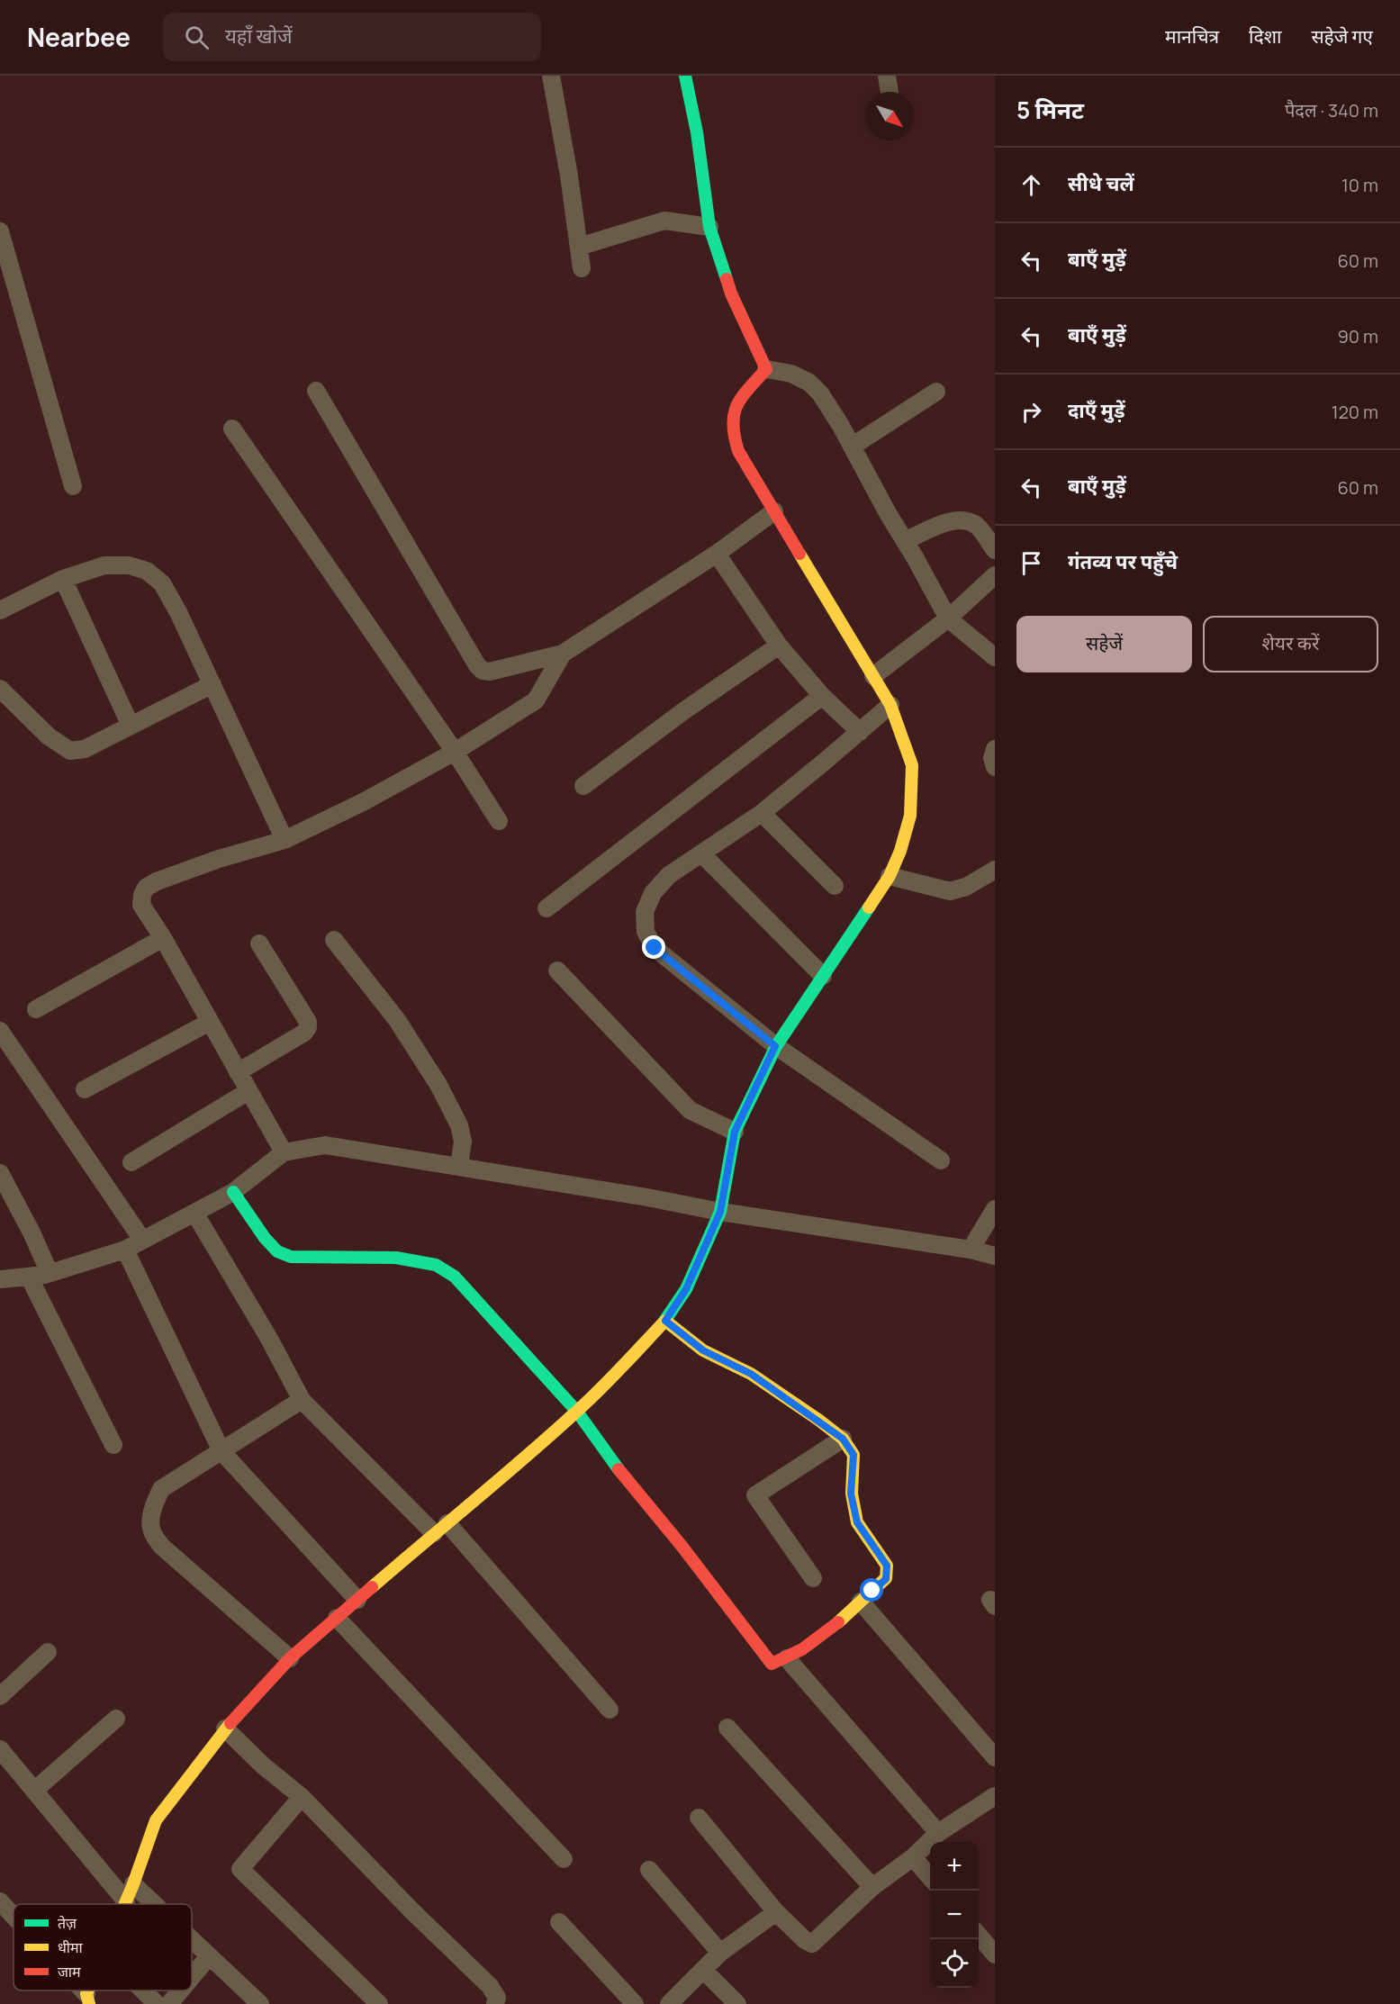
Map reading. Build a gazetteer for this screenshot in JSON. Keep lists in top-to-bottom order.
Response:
{
  "legend": ["तेज़", "धीमा", "जाम"],
  "north": "bottom right",
  "page": {
    "header": "Nearbee",
    "search": "यहाँ खोजें",
    "nav": ["मानचित्र", "दिशा", "सहेजे गए"],
    "heading": ["5 मिनट", "पैदल · 340 m"],
    "list": [
      ["सीधे चलें", "10 m"],
      ["बाएँ मुड़ें", "60 m"],
      ["बाएँ मुड़ें", "90 m"],
      ["दाएँ मुड़ें", "120 m"],
      ["बाएँ मुड़ें", "60 m"],
      "गंतव्य पर पहुँचे"
    ],
    "buttons": ["सहेजें", "शेयर करें"],
    "map_buttons": ["+", "−"]
  }
}
